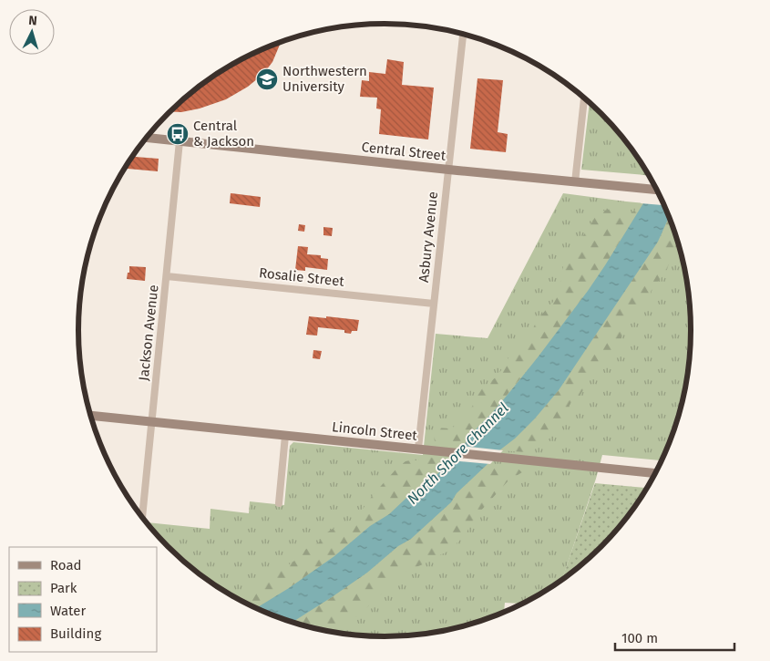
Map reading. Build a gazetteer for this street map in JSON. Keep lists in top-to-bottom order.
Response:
{
  "streets": {
    "street": [
      "Central Street",
      "Asbury Avenue",
      "Rosalie Street",
      "Jackson Avenue",
      "Lincoln Street"
    ]
  },
  "crossings": [
    ["Central Street", "Asbury Avenue"],
    ["Central Street", "Jackson Avenue"],
    ["Asbury Avenue", "Rosalie Street"],
    ["Asbury Avenue", "Lincoln Street"],
    ["Rosalie Street", "Jackson Avenue"],
    ["Jackson Avenue", "Lincoln Street"]
  ],
  "water": ["North Shore Channel"],
  "places": {
    "school or university": ["Northwestern University"],
    "bus stop": ["Central & Jackson"]
  },
  "legend": [
    "Road",
    "Park",
    "Water",
    "Building"
  ],
  "scale_bar": "100 m",
  "north": "top"
}
